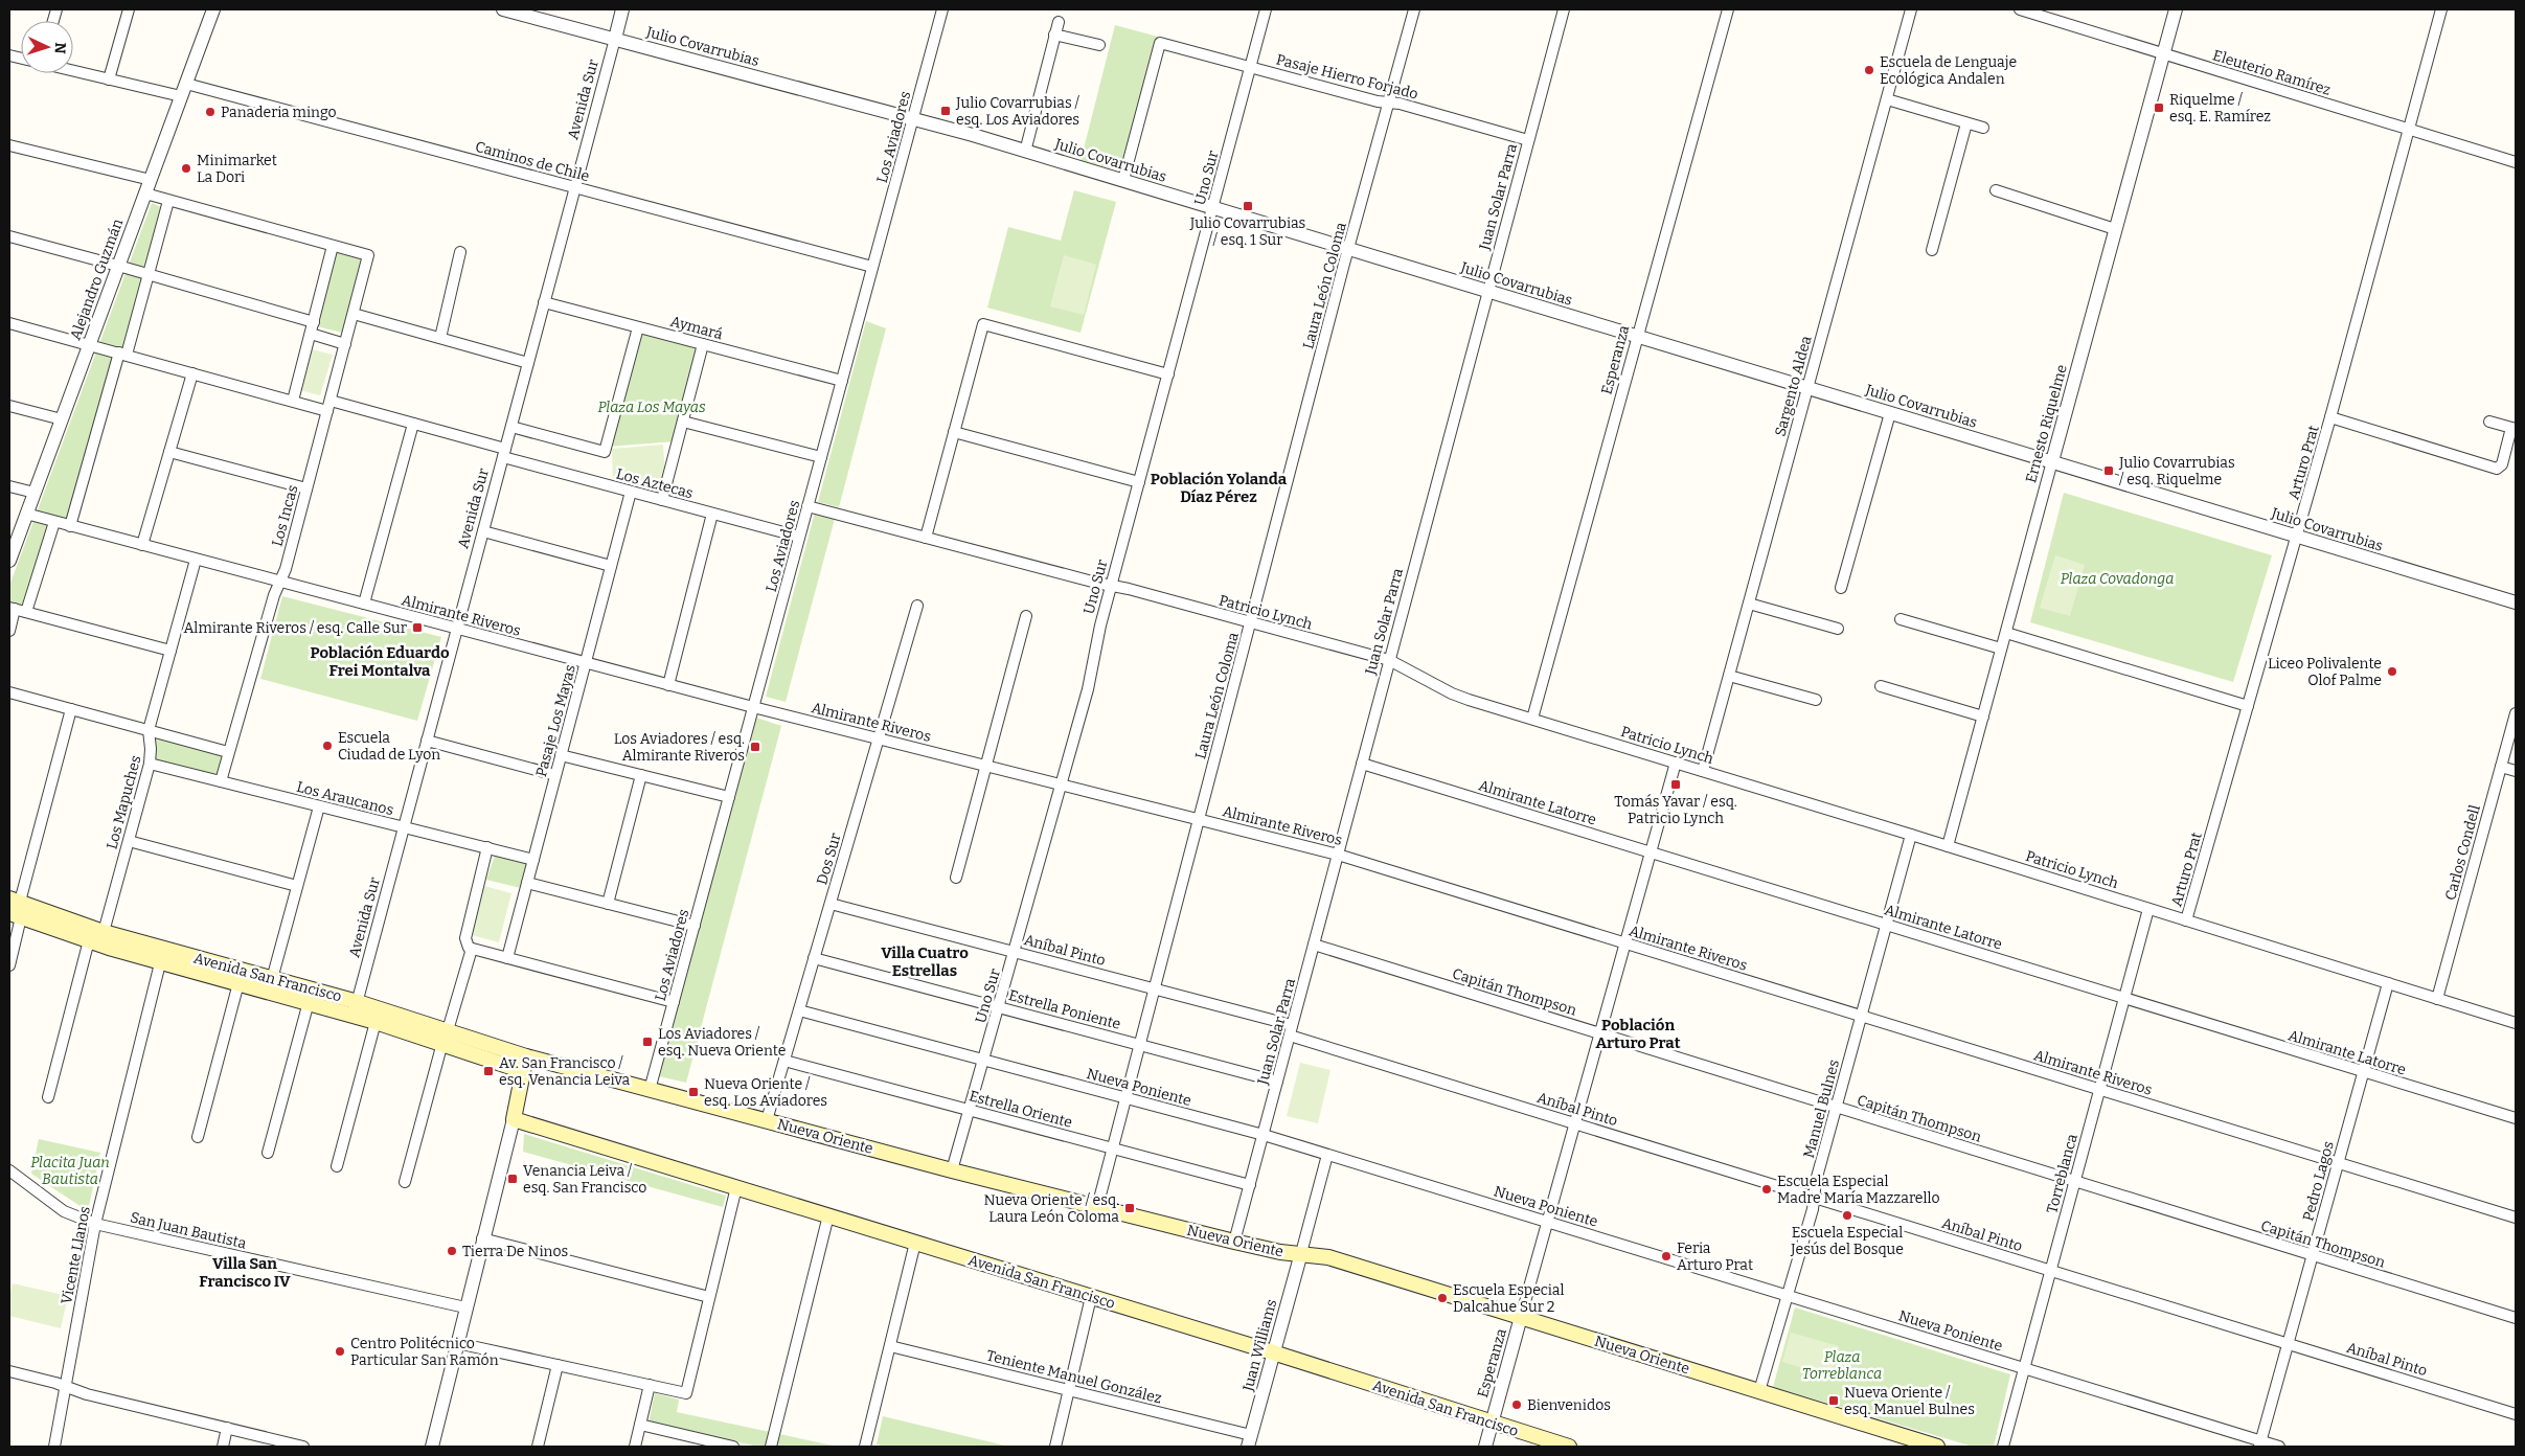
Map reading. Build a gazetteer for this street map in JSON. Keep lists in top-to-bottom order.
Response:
{
  "streets": {
    "main road": ["Avenida San Francisco", "Nueva Oriente"],
    "street": [
      "Julio Covarrubias",
      "Eleuterio Ramírez",
      "Pasaje Hierro Forjado",
      "Avenida Sur",
      "Los Aviadores",
      "Caminos de Chile",
      "Uno Sur",
      "Juan Solar Parra",
      "Alejandro Guzmán",
      "Laura León Coloma",
      "Aymará",
      "Esperanza",
      "Sargento Aldea",
      "Ernesto Riquelme",
      "Arturo Prat",
      "Los Aztecas",
      "Los Incas",
      "Patricio Lynch",
      "Almirante Riveros",
      "Pasaje Los Mayas",
      "Los Araucanos",
      "Los Mapuches",
      "Almirante Latorre",
      "Carlos Condell",
      "Dos Sur",
      "Aníbal Pinto",
      "Capitán Thompson",
      "Estrella Poniente",
      "Nueva Poniente",
      "Estrella Oriente",
      "Manuel Bulnes",
      "Torreblanca",
      "Pedro Lagos",
      "San Juan Bautista",
      "Vicente Llanos",
      "Juan Williams",
      "Teniente Manuel González"
    ]
  },
  "crossings": [
    ["Julio Covarrubias", "Pasaje Hierro Forjado"],
    ["Julio Covarrubias", "Avenida Sur"],
    ["Julio Covarrubias", "Los Aviadores"],
    ["Julio Covarrubias", "Uno Sur"],
    ["Julio Covarrubias", "Juan Solar Parra"],
    ["Julio Covarrubias", "Laura León Coloma"],
    ["Julio Covarrubias", "Esperanza"],
    ["Julio Covarrubias", "Sargento Aldea"],
    ["Julio Covarrubias", "Ernesto Riquelme"],
    ["Julio Covarrubias", "Arturo Prat"],
    ["Eleuterio Ramírez", "Ernesto Riquelme"],
    ["Eleuterio Ramírez", "Arturo Prat"],
    ["Pasaje Hierro Forjado", "Uno Sur"],
    ["Pasaje Hierro Forjado", "Juan Solar Parra"],
    ["Pasaje Hierro Forjado", "Laura León Coloma"],
    ["Avenida Sur", "Caminos de Chile"],
    ["Avenida Sur", "Aymará"],
    ["Avenida Sur", "Los Aztecas"],
    ["Avenida Sur", "Almirante Riveros"],
    ["Avenida Sur", "Los Araucanos"],
    ["Avenida Sur", "Avenida San Francisco"],
    ["Los Aviadores", "Caminos de Chile"],
    ["Los Aviadores", "Aymará"],
    ["Los Aviadores", "Los Aztecas"],
    ["Los Aviadores", "Patricio Lynch"],
    ["Los Aviadores", "Almirante Riveros"],
    ["Los Aviadores", "Nueva Oriente"],
    ["Caminos de Chile", "Alejandro Guzmán"],
    ["Uno Sur", "Patricio Lynch"],
    ["Uno Sur", "Almirante Riveros"],
    ["Uno Sur", "Aníbal Pinto"],
    ["Uno Sur", "Estrella Poniente"],
    ["Uno Sur", "Nueva Poniente"],
    ["Uno Sur", "Estrella Oriente"],
    ["Uno Sur", "Nueva Oriente"],
    ["Juan Solar Parra", "Patricio Lynch"],
    ["Juan Solar Parra", "Almirante Riveros"],
    ["Juan Solar Parra", "Almirante Latorre"],
    ["Juan Solar Parra", "Aníbal Pinto"],
    ["Juan Solar Parra", "Capitán Thompson"],
    ["Juan Solar Parra", "Estrella Poniente"],
    ["Juan Solar Parra", "Nueva Poniente"],
    ["Juan Solar Parra", "Estrella Oriente"],
    ["Juan Solar Parra", "Nueva Oriente"],
    ["Alejandro Guzmán", "Los Aztecas"],
    ["Alejandro Guzmán", "Almirante Riveros"],
    ["Laura León Coloma", "Patricio Lynch"],
    ["Laura León Coloma", "Almirante Riveros"],
    ["Laura León Coloma", "Aníbal Pinto"],
    ["Laura León Coloma", "Estrella Poniente"],
    ["Laura León Coloma", "Nueva Poniente"],
    ["Laura León Coloma", "Estrella Oriente"],
    ["Laura León Coloma", "Nueva Oriente"],
    ["Aymará", "Los Aztecas"],
    ["Esperanza", "Patricio Lynch"],
    ["Esperanza", "Avenida San Francisco"],
    ["Esperanza", "Nueva Oriente"],
    ["Sargento Aldea", "Patricio Lynch"],
    ["Ernesto Riquelme", "Patricio Lynch"],
    ["Arturo Prat", "Patricio Lynch"],
    ["Los Aztecas", "Los Incas"],
    ["Los Aztecas", "Pasaje Los Mayas"],
    ["Los Incas", "Almirante Riveros"],
    ["Los Incas", "Los Araucanos"],
    ["Patricio Lynch", "Carlos Condell"],
    ["Patricio Lynch", "Manuel Bulnes"],
    ["Patricio Lynch", "Torreblanca"],
    ["Patricio Lynch", "Pedro Lagos"],
    ["Almirante Riveros", "Pasaje Los Mayas"],
    ["Almirante Riveros", "Los Mapuches"],
    ["Almirante Riveros", "Dos Sur"],
    ["Almirante Riveros", "Manuel Bulnes"],
    ["Almirante Riveros", "Torreblanca"],
    ["Almirante Riveros", "Pedro Lagos"],
    ["Pasaje Los Mayas", "Los Araucanos"],
    ["Los Araucanos", "Los Mapuches"],
    ["Los Mapuches", "Avenida San Francisco"],
    ["Almirante Latorre", "Manuel Bulnes"],
    ["Almirante Latorre", "Torreblanca"],
    ["Almirante Latorre", "Pedro Lagos"],
    ["Dos Sur", "Aníbal Pinto"],
    ["Dos Sur", "Estrella Poniente"],
    ["Dos Sur", "Nueva Poniente"],
    ["Dos Sur", "Estrella Oriente"],
    ["Dos Sur", "Nueva Oriente"],
    ["Aníbal Pinto", "Manuel Bulnes"],
    ["Aníbal Pinto", "Torreblanca"],
    ["Aníbal Pinto", "Pedro Lagos"],
    ["Avenida San Francisco", "Nueva Oriente"],
    ["Avenida San Francisco", "Vicente Llanos"],
    ["Avenida San Francisco", "Juan Williams"],
    ["Capitán Thompson", "Manuel Bulnes"],
    ["Capitán Thompson", "Torreblanca"],
    ["Capitán Thompson", "Pedro Lagos"],
    ["Nueva Poniente", "Manuel Bulnes"],
    ["Nueva Poniente", "Torreblanca"],
    ["Nueva Poniente", "Pedro Lagos"],
    ["Manuel Bulnes", "Nueva Oriente"],
    ["Nueva Oriente", "Juan Williams"],
    ["San Juan Bautista", "Vicente Llanos"],
    ["Juan Williams", "Teniente Manuel González"]
  ],
  "districts": [
    "Población Yolanda Díaz Pérez",
    "Población Eduardo Frei Montalva",
    "Villa Cuatro Estrellas",
    "Población Arturo Prat",
    "Villa San Francisco IV"
  ],
  "parks": [
    "Plaza Los Mayas",
    "Plaza Covadonga",
    "Placita Juan Bautista",
    "Plaza Torreblanca"
  ],
  "places": {
    "other": [
      "Escuela de Lenguaje Ecológica Andalen",
      "Panaderia mingo",
      "Minimarket La Dori",
      "Liceo Polivalente Olof Palme",
      "Escuela Ciudad de Lyon",
      "Escuela Especial Madre María Mazzarello",
      "Escuela Especial Jesús del Bosque",
      "Tierra De Ninos",
      "Feria Arturo Prat",
      "Escuela Especial Dalcahue Sur 2",
      "Centro Politécnico Particular San Ramón",
      "Bienvenidos"
    ],
    "transit": [
      "Riquelme / esq. E. Ramírez",
      "Julio Covarrubias / esq. Los Aviadores",
      "Julio Covarrubias / esq. 1 Sur",
      "Julio Covarrubias / esq. Riquelme",
      "Almirante Riveros / esq. Calle Sur",
      "Los Aviadores / esq. Almirante Riveros",
      "Tomás Yavar / esq. Patricio Lynch",
      "Los Aviadores / esq. Nueva Oriente",
      "Av. San Francisco / esq. Venancia Leiva",
      "Nueva Oriente / esq. Los Aviadores",
      "Venancia Leiva / esq. San Francisco",
      "Nueva Oriente / esq. Laura León Coloma",
      "Nueva Oriente / esq. Manuel Bulnes"
    ]
  },
  "north": "right"
}
